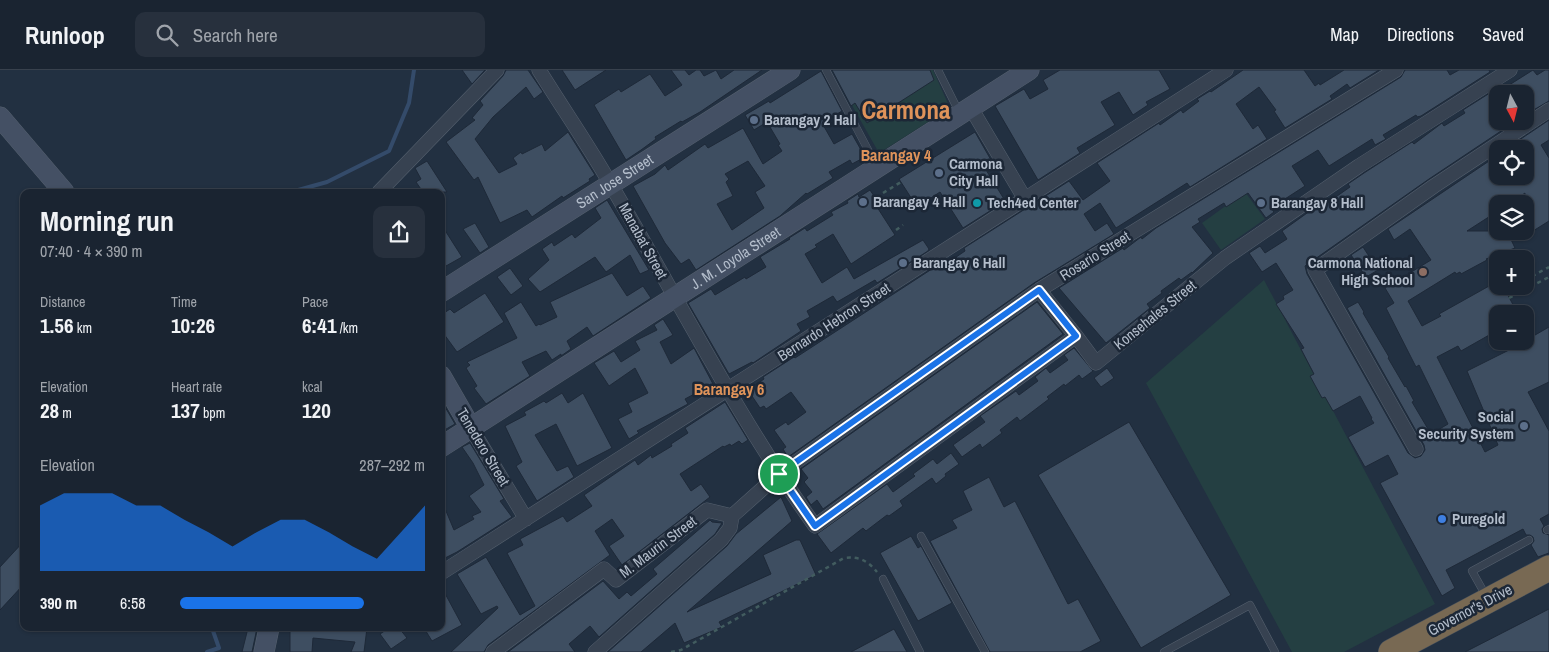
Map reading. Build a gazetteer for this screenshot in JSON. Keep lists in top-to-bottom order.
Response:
{
  "streets": {
    "highway": ["Governor's Drive"],
    "main road": ["San Jose Street", "J. M. Loyola Street", "Tenedero Street"],
    "street": [
      "Manabat Street",
      "Rosario Street",
      "Konsehales Street",
      "Bernardo Hebron Street",
      "M. Maurin Street"
    ]
  },
  "crossings": [
    ["San Jose Street", "Manabat Street"],
    ["Manabat Street", "Rosario Street"],
    ["Manabat Street", "J. M. Loyola Street"],
    ["Manabat Street", "Konsehales Street"],
    ["Manabat Street", "Bernardo Hebron Street"],
    ["Rosario Street", "M. Maurin Street"],
    ["J. M. Loyola Street", "Tenedero Street"],
    ["Bernardo Hebron Street", "Tenedero Street"]
  ],
  "districts": ["Carmona", "Barangay 4", "Barangay 6"],
  "places": [
    "Barangay 2 Hall",
    "Carmona City Hall",
    "Barangay 4 Hall",
    "Tech4ed Center",
    "Barangay 8 Hall",
    "Barangay 6 Hall",
    "Carmona National High School",
    "Social Security System",
    "Puregold"
  ],
  "north": "bottom",
  "page": {
    "header": "Runloop",
    "search": "Search here",
    "nav": ["Map", "Directions", "Saved"],
    "map_buttons": ["+", "−"],
    "heading": ["Morning run", "07:40 · 4 × 390 m"],
    "stats": [
      ["Distance", "1.56 km"],
      ["Time", "10:26"],
      ["Pace", "6:41 /km"],
      ["Elevation", "28 m"],
      ["Heart rate", "137 bpm"],
      ["kcal", "120"]
    ],
    "chart": ["Elevation", "287–292 m"],
    "list": [
      {
        "name": "390 m",
        "note": "6:58"
      }
    ]
  }
}
